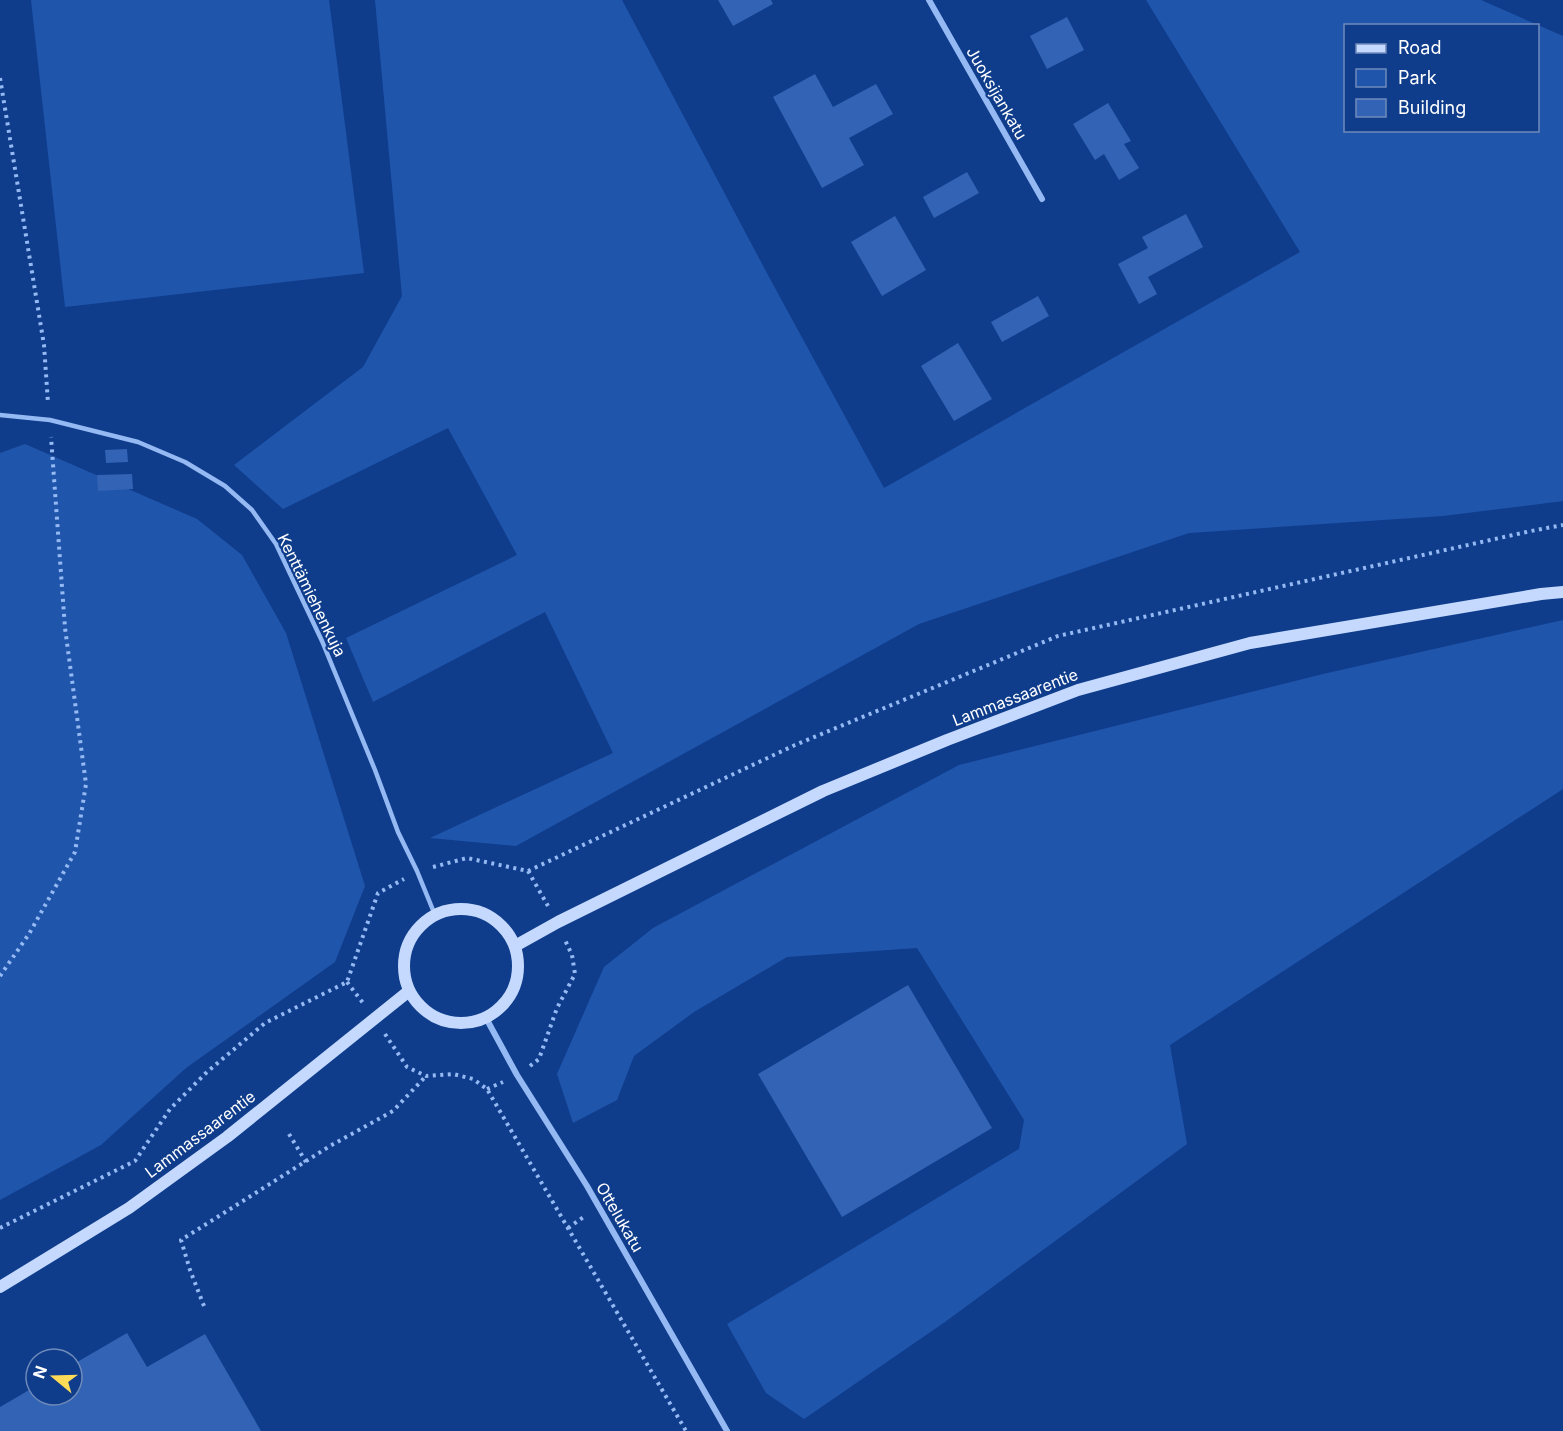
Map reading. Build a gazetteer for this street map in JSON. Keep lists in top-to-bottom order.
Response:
{
  "streets": {
    "street": ["Juoksijankatu", "Lammassaarentie", "Ottelukatu"],
    "lane": ["Kenttämiehenkuja"]
  },
  "crossings": [
    ["Kenttämiehenkuja", "Lammassaarentie"],
    ["Kenttämiehenkuja", "Ottelukatu"],
    ["Lammassaarentie", "Ottelukatu"]
  ],
  "legend": ["Road", "Park", "Building"],
  "north": "left"
}
